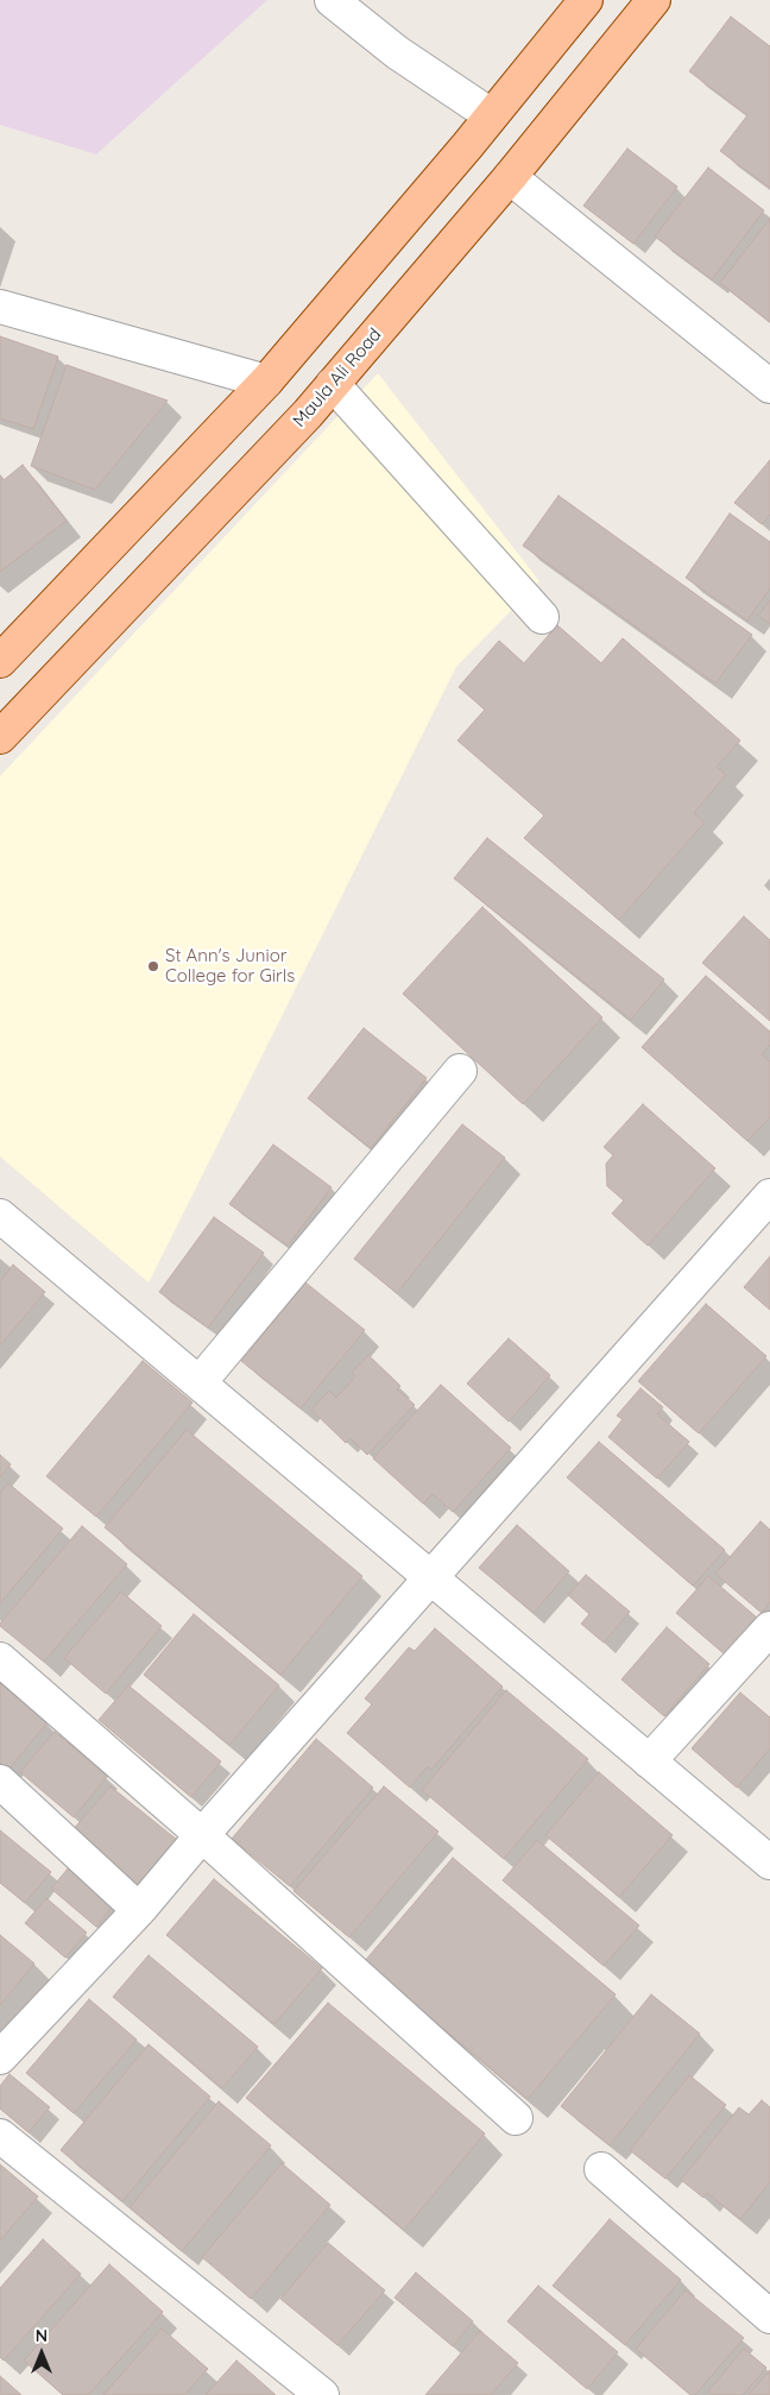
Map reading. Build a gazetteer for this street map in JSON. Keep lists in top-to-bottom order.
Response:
{
  "streets": {
    "main road": ["Maula Ali Road"]
  },
  "places": ["St Ann's Junior College for Girls"],
  "north": "top"
}
